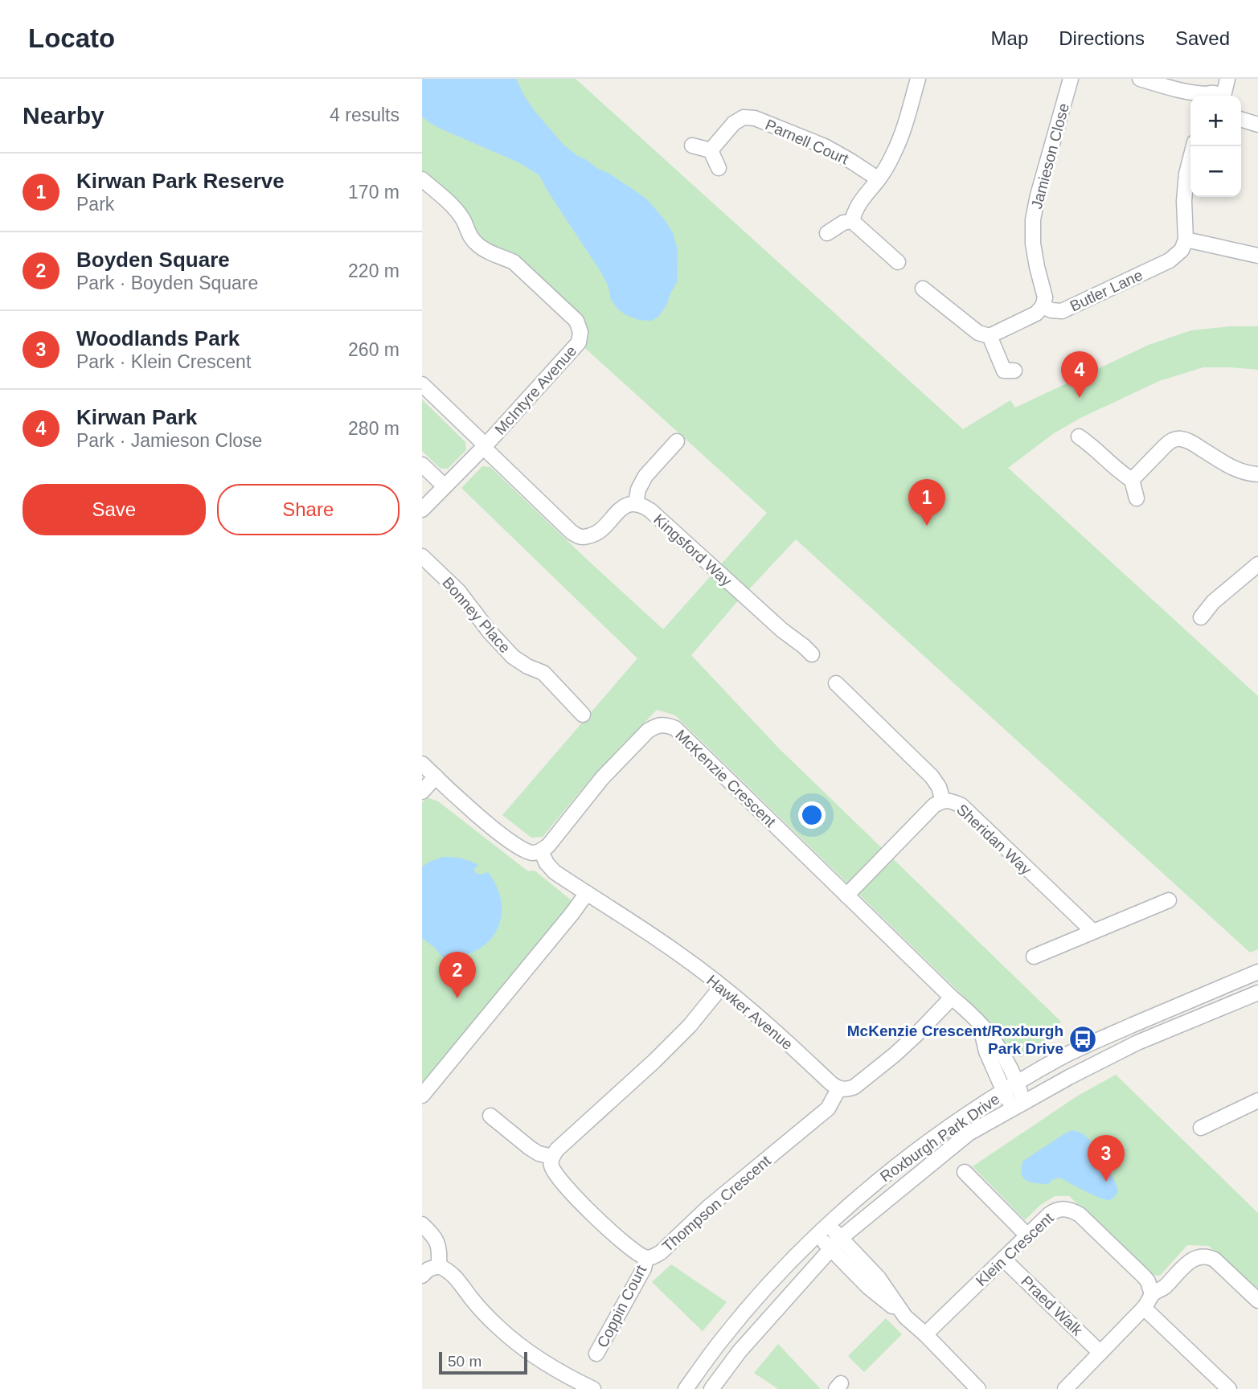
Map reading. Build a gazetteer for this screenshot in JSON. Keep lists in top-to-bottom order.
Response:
{
  "streets": {
    "street": [
      "Parnell Court",
      "Jamieson Close",
      "Butler Lane",
      "McIntyre Avenue",
      "Kingsford Way",
      "Bonney Place",
      "McKenzie Crescent",
      "Sheridan Way",
      "Hawker Avenue",
      "Roxburgh Park Drive",
      "Thompson Crescent",
      "Klein Crescent",
      "Praed Walk",
      "Coppin Court"
    ]
  },
  "crossings": [
    ["Jamieson Close", "Butler Lane"],
    ["McKenzie Crescent", "Sheridan Way"],
    ["McKenzie Crescent", "Hawker Avenue"],
    ["McKenzie Crescent", "Roxburgh Park Drive"],
    ["Hawker Avenue", "Thompson Crescent"],
    ["Thompson Crescent", "Coppin Court"],
    ["Klein Crescent", "Praed Walk"]
  ],
  "places": {
    "bus stop": ["McKenzie Crescent/Roxburgh Park Drive"]
  },
  "scale_bar": "50 m",
  "page": {
    "header": "Locato",
    "nav": ["Map", "Directions", "Saved"],
    "heading": ["Nearby", "4 results"],
    "map_buttons": ["+", "−"],
    "list": [
      {
        "mark": "1",
        "name": "Kirwan Park Reserve",
        "note": "Park",
        "value": "170 m"
      },
      {
        "mark": "2",
        "name": "Boyden Square",
        "note": "Park · Boyden Square",
        "value": "220 m"
      },
      {
        "mark": "3",
        "name": "Woodlands Park",
        "note": "Park · Klein Crescent",
        "value": "260 m"
      },
      {
        "mark": "4",
        "name": "Kirwan Park",
        "note": "Park · Jamieson Close",
        "value": "280 m"
      }
    ],
    "pins": [
      "4",
      "1",
      "2",
      "3"
    ],
    "buttons": ["Save", "Share"],
    "scale": "50 m"
  }
}
